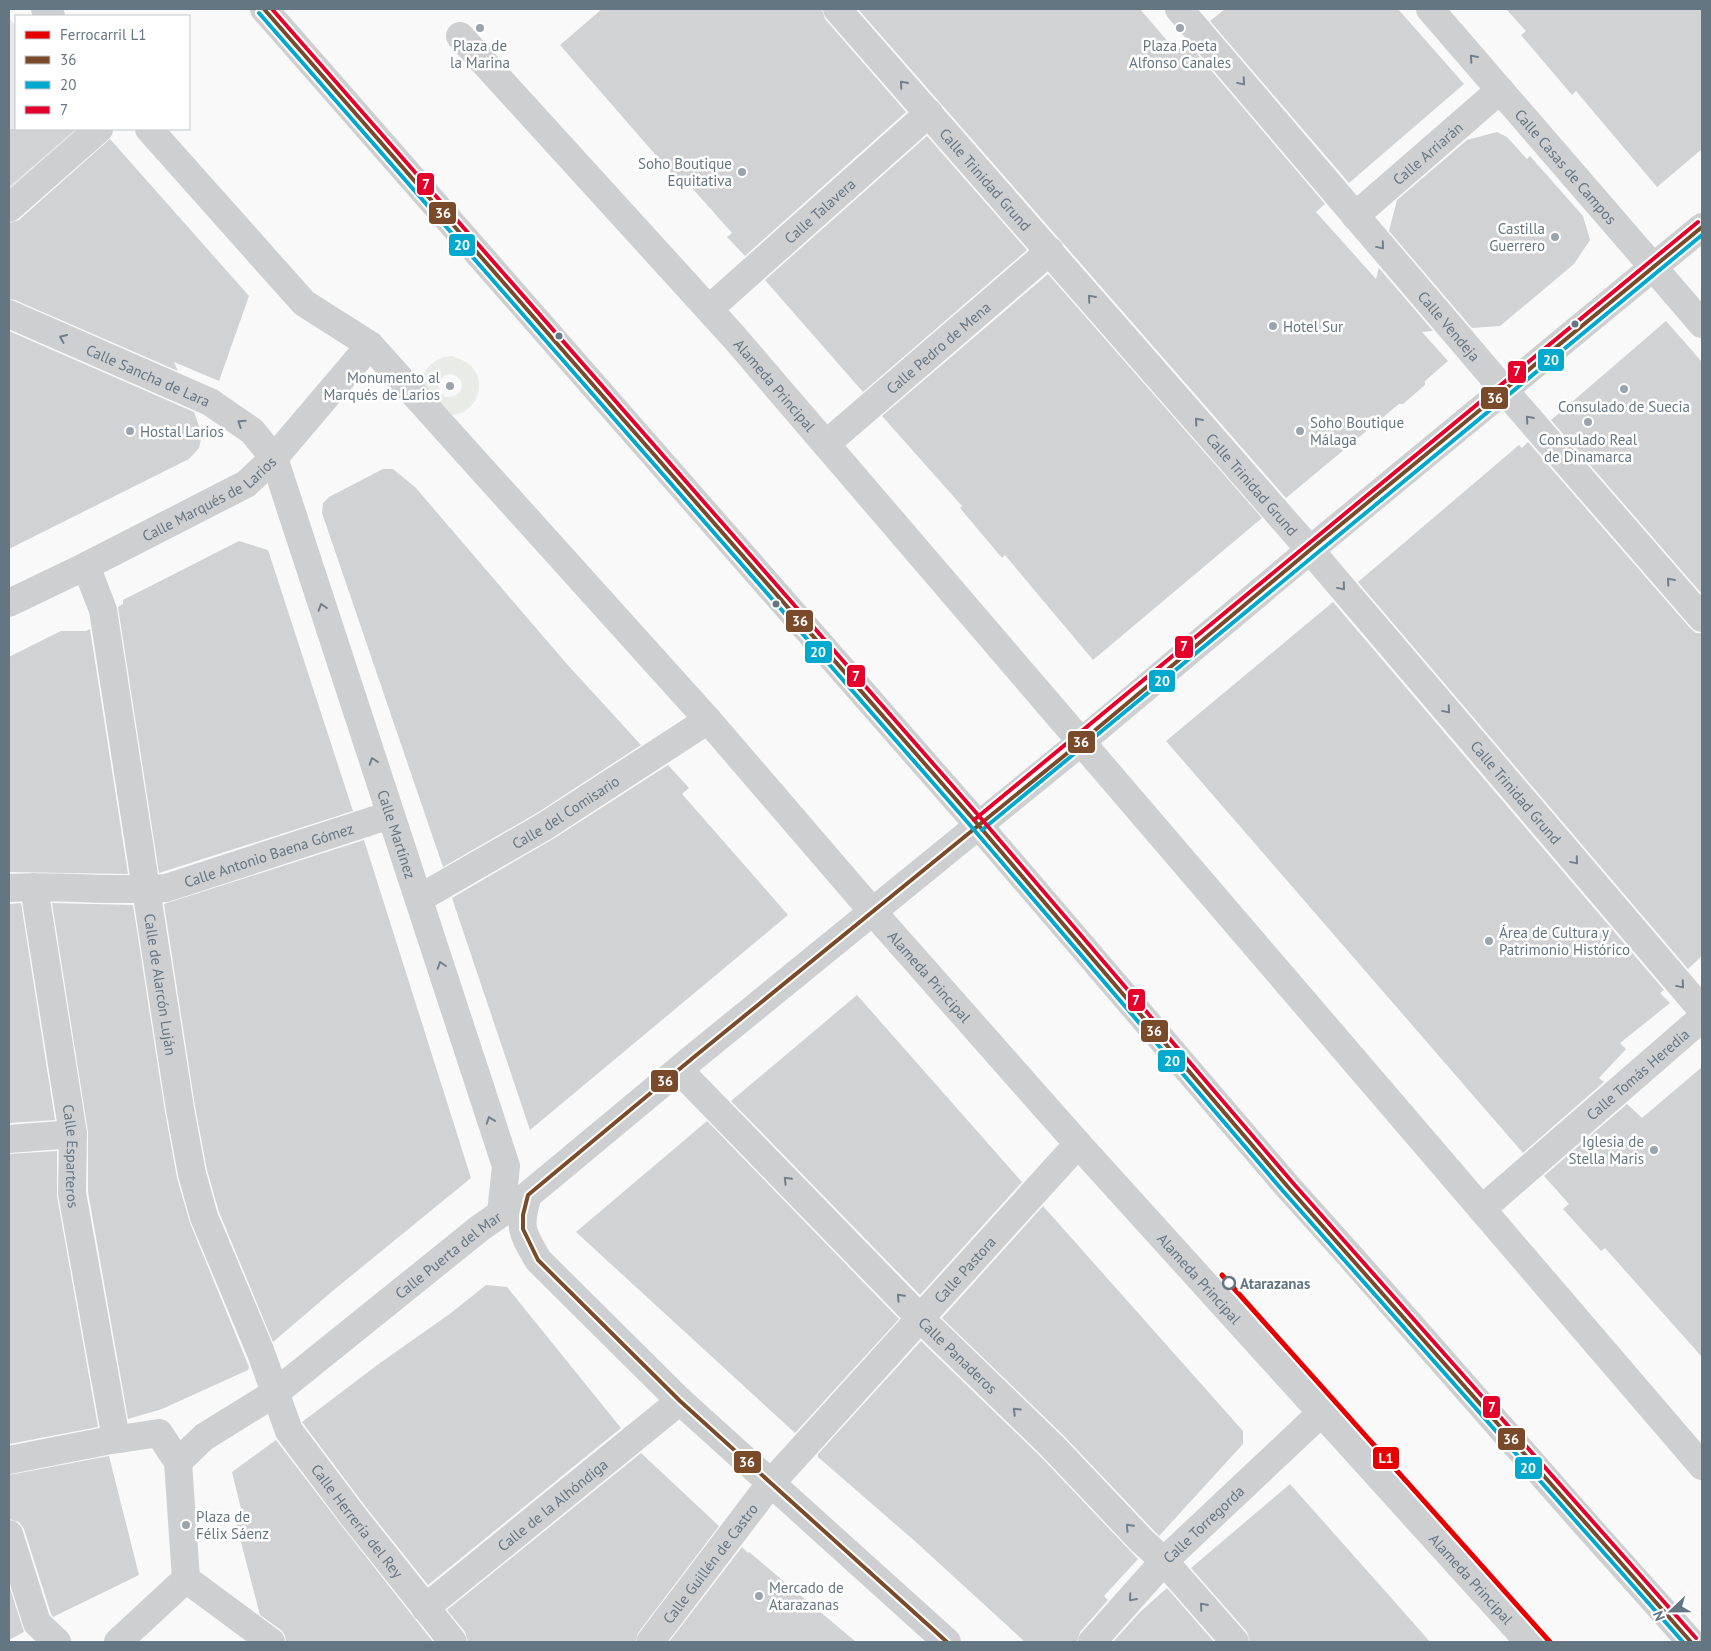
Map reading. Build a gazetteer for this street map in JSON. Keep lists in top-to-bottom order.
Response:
{
  "streets": {
    "street": [
      "Calle Arriarán",
      "Calle Casas de Campos",
      "Calle Trinidad Grund",
      "Calle Talavera",
      "Calle Vendeja",
      "Calle Pedro de Mena",
      "Calle Sancha de Lara",
      "Alameda Principal",
      "Calle Marqués de Larios",
      "Calle del Comisario",
      "Calle Martínez",
      "Calle Antonio Baena Gómez",
      "Calle de Alarcón Luján",
      "Calle Tomás Heredia",
      "Calle Esparteros",
      "Calle Puerta del Mar",
      "Calle Pastora",
      "Calle Panaderos",
      "Calle de la Alhóndiga",
      "Calle Herrería del Rey",
      "Calle Torregorda",
      "Calle Guillén de Castro"
    ]
  },
  "crossings": [
    ["Calle Arriarán", "Calle Casas de Campos"],
    ["Calle Arriarán", "Calle Vendeja"],
    ["Calle Trinidad Grund", "Calle Talavera"],
    ["Calle Trinidad Grund", "Calle Pedro de Mena"],
    ["Calle Talavera", "Alameda Principal"],
    ["Calle Pedro de Mena", "Alameda Principal"],
    ["Calle Sancha de Lara", "Calle Marqués de Larios"],
    ["Calle Sancha de Lara", "Calle Martínez"],
    ["Alameda Principal", "Calle Marqués de Larios"],
    ["Alameda Principal", "Calle del Comisario"],
    ["Alameda Principal", "Calle Tomás Heredia"],
    ["Alameda Principal", "Calle Puerta del Mar"],
    ["Alameda Principal", "Calle Pastora"],
    ["Alameda Principal", "Calle Torregorda"],
    ["Calle Marqués de Larios", "Calle Martínez"],
    ["Calle Marqués de Larios", "Calle de Alarcón Luján"],
    ["Calle del Comisario", "Calle Martínez"],
    ["Calle Martínez", "Calle Antonio Baena Gómez"],
    ["Calle Martínez", "Calle Puerta del Mar"],
    ["Calle Antonio Baena Gómez", "Calle de Alarcón Luján"],
    ["Calle Antonio Baena Gómez", "Calle Esparteros"],
    ["Calle de Alarcón Luján", "Calle Puerta del Mar"],
    ["Calle de Alarcón Luján", "Calle Herrería del Rey"],
    ["Calle Puerta del Mar", "Calle Panaderos"],
    ["Calle Puerta del Mar", "Calle Herrería del Rey"],
    ["Calle Pastora", "Calle Panaderos"],
    ["Calle Pastora", "Calle Guillén de Castro"],
    ["Calle Panaderos", "Calle Torregorda"],
    ["Calle de la Alhóndiga", "Calle Herrería del Rey"]
  ],
  "one_way": ["Calle Martínez"],
  "places": [
    "Plaza de la Marina",
    "Plaza Poeta Alfonso Canales",
    "Soho Boutique Equitativa",
    "Castilla Guerrero",
    "Hotel Sur",
    "Monumento al Marqués de Larios",
    "Consulado de Suecia",
    "Consulado Real de Dinamarca",
    "Hostal Larios",
    "Soho Boutique Málaga",
    "Área de Cultura y Patrimonio Histórico",
    "Iglesia de Stella Maris",
    "Atarazanas",
    "Plaza de Félix Sáenz",
    "Mercado de Atarazanas"
  ],
  "lines": [
    "transit line 36",
    "transit line 7",
    "transit line 20",
    "rail line L1"
  ],
  "legend": [
    "Ferrocarril L1",
    "36",
    "20",
    "7"
  ],
  "north": "left"
}
